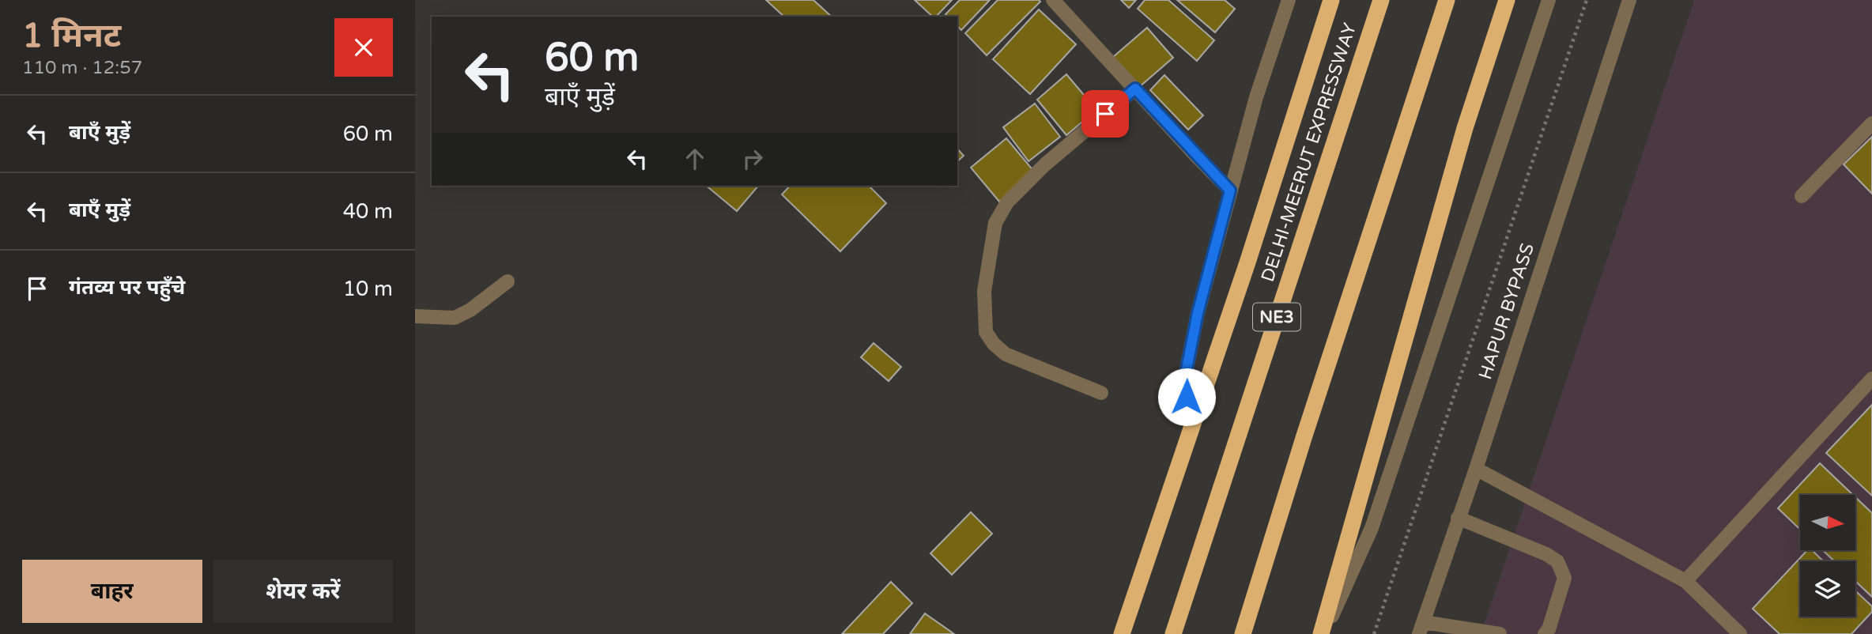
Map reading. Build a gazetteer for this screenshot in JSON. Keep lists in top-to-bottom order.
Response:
{
  "streets": {
    "highway": ["DELHI-MEERUT EXPRESSWAY", "NE3"],
    "street": ["HAPUR BYPASS"]
  },
  "north": "right",
  "page": {
    "heading": ["1 मिनट", "110 m · 12:57"],
    "turn": ["60 m", "बाएँ मुड़ें"],
    "list": [
      {
        "name": "बाएँ मुड़ें",
        "value": "60 m"
      },
      {
        "name": "बाएँ मुड़ें",
        "value": "40 m"
      },
      {
        "name": "गंतव्य पर पहुँचे",
        "value": "10 m"
      }
    ],
    "buttons": ["बाहर", "शेयर करें"]
  }
}
